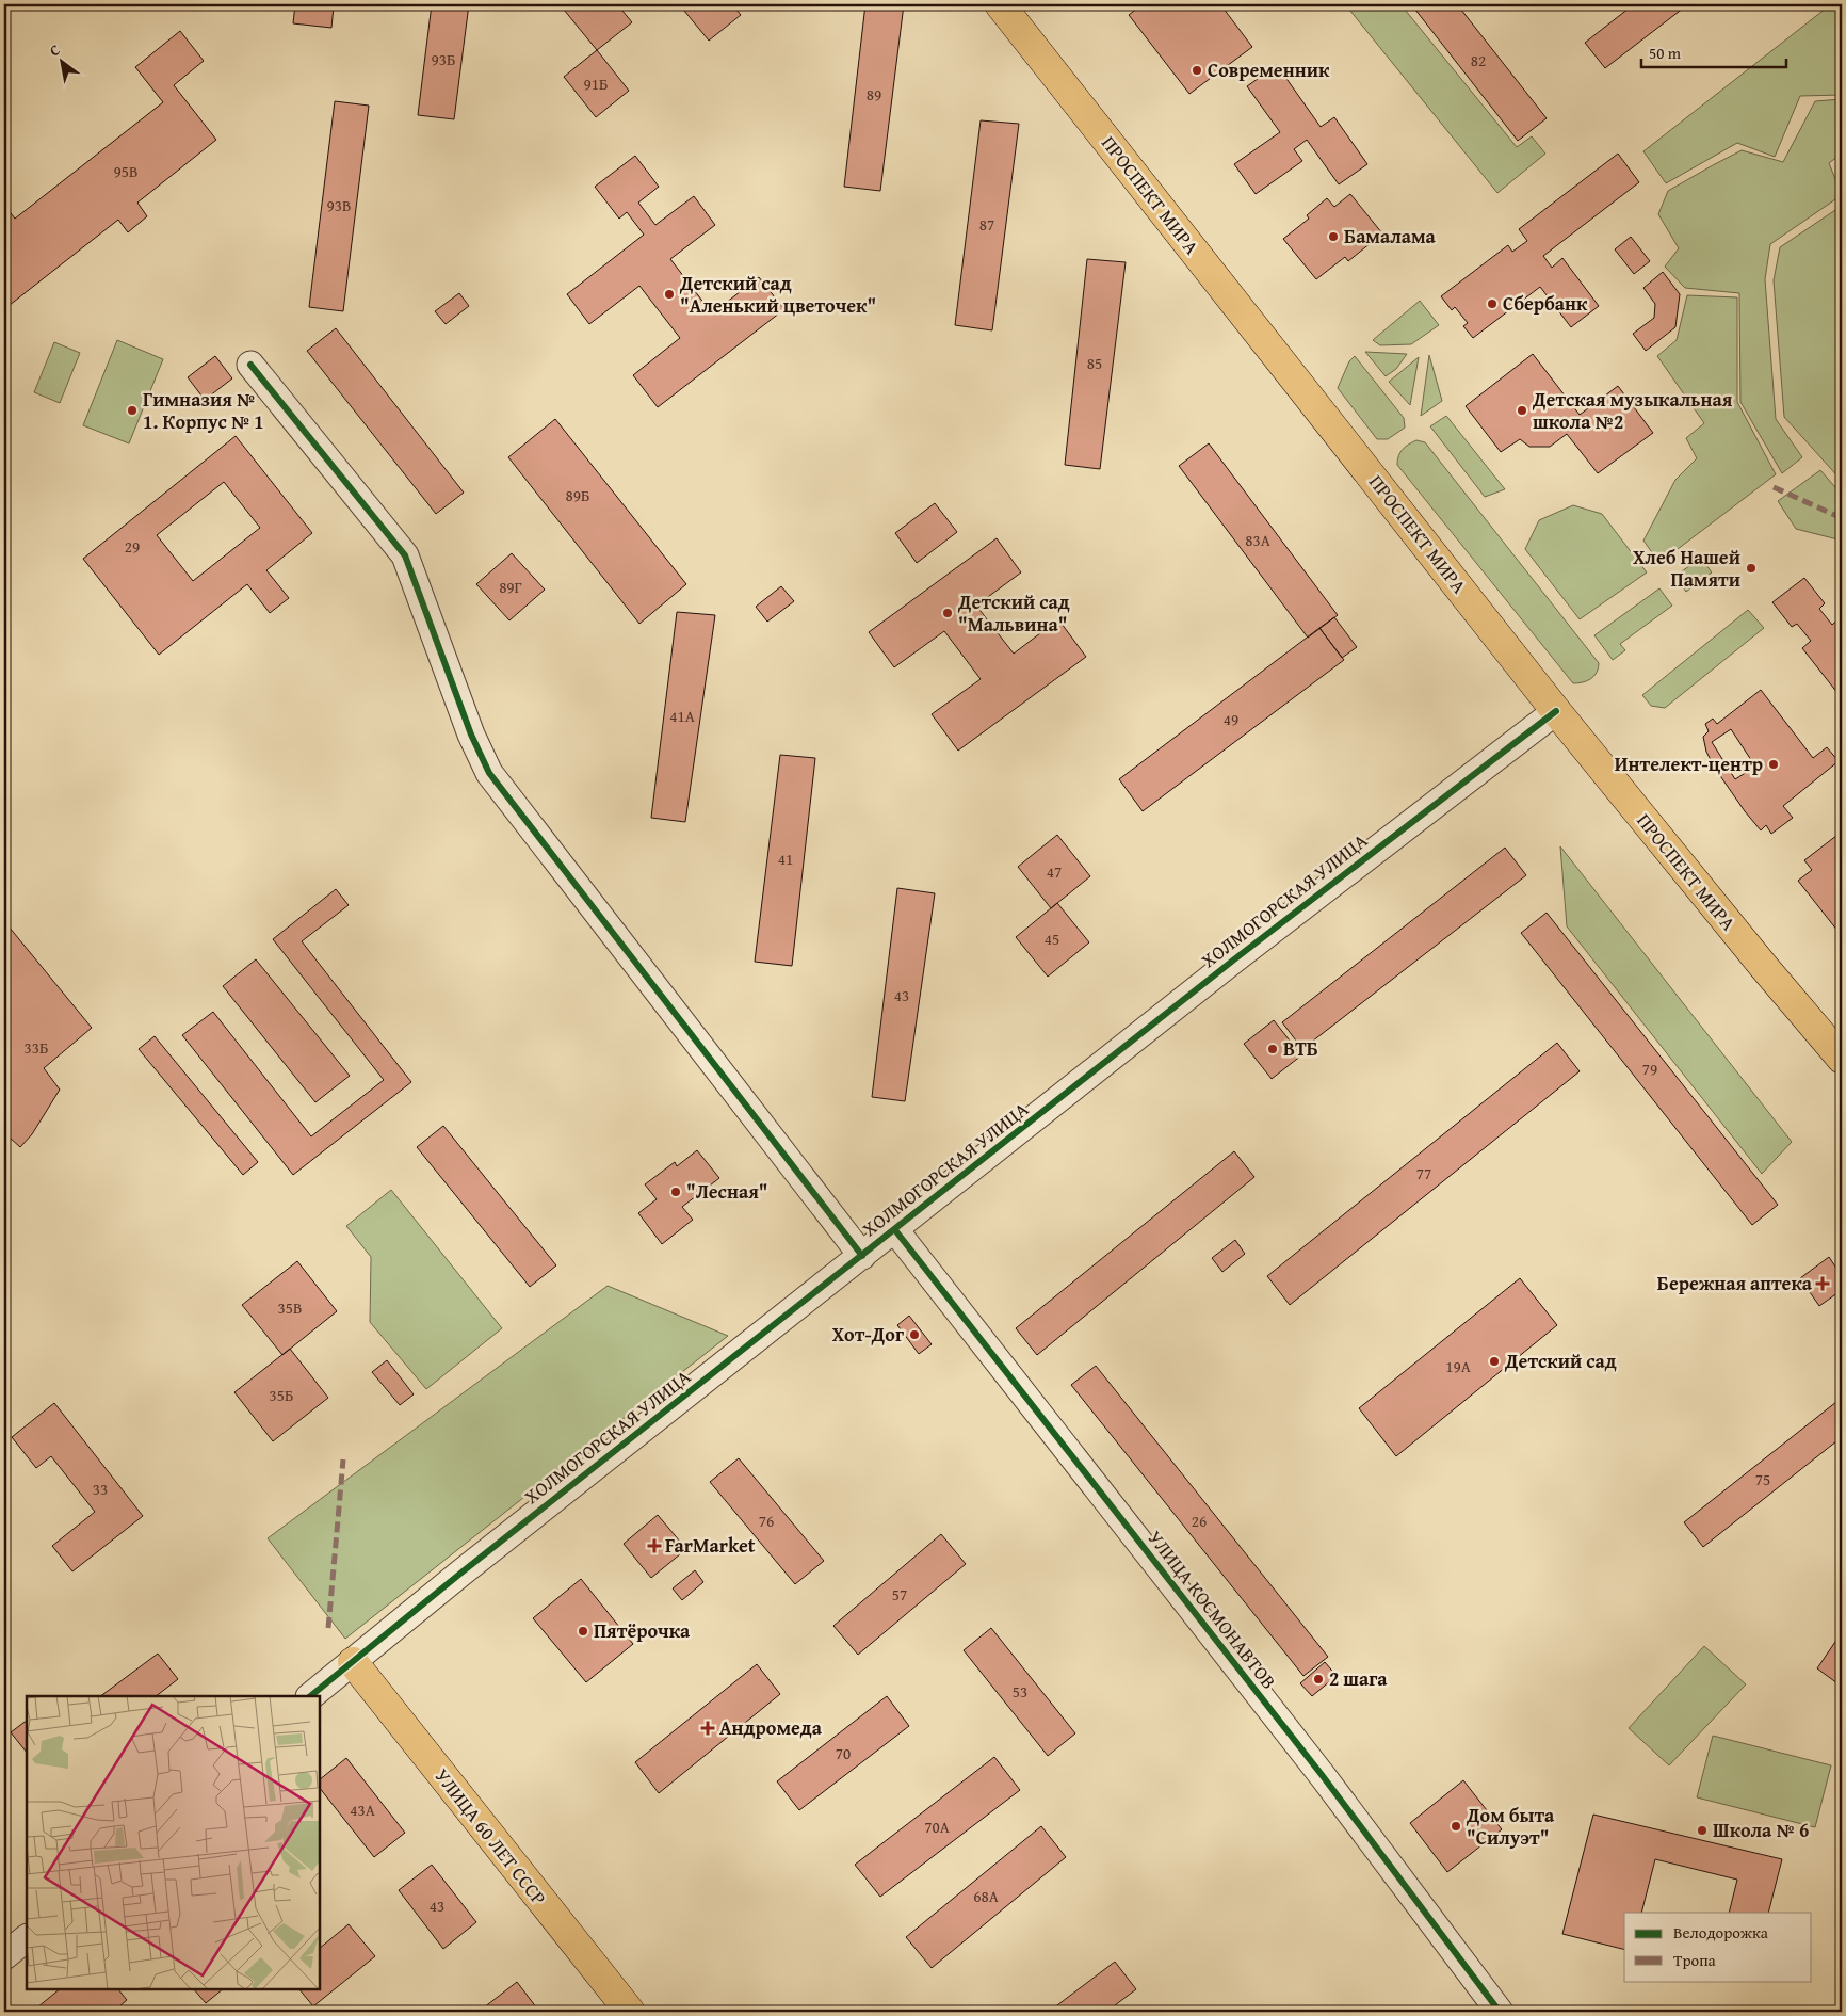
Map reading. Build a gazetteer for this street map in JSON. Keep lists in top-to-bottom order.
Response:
{
  "streets": {
    "main road": ["ПРОСПЕКТ МИРА", "УЛИЦА 60 ЛЕТ СССР"],
    "street": ["ХОЛМОГОРСКАЯ УЛИЦА", "УЛИЦА КОСМОНАВТОВ"]
  },
  "crossings": [
    ["ПРОСПЕКТ МИРА", "ХОЛМОГОРСКАЯ УЛИЦА"],
    ["ХОЛМОГОРСКАЯ УЛИЦА", "УЛИЦА КОСМОНАВТОВ"],
    ["ХОЛМОГОРСКАЯ УЛИЦА", "УЛИЦА 60 ЛЕТ СССР"]
  ],
  "places": {
    "other": [
      "Современник",
      "Бамалама",
      "Детский сад \"Аленький цветочек\"",
      "Сбербанк",
      "Гимназия № 1. Корпус № 1",
      "Детская музыкальная школа №2",
      "Хлеб Нашей Памяти",
      "Детский сад \"Мальвина\"",
      "Интелект-центр",
      "ВТБ",
      "\"Лесная\"",
      "Хот-Дог",
      "Детский сад",
      "Пятёрочка",
      "2 шага",
      "Дом быта \"Силуэт\"",
      "Школа № 6"
    ],
    "health": ["Бережная аптека", "FarMarket", "Андромеда"]
  },
  "house_numbers": [
    "93Б",
    "82",
    "91Б",
    "89",
    "95В",
    "93В",
    "87",
    "85",
    "89Б",
    "83А",
    "29",
    "89Г",
    "41А",
    "49",
    "41",
    "47",
    "45",
    "43",
    "33Б",
    "79",
    "77",
    "35В",
    "19А",
    "35Б",
    "75",
    "33",
    "76",
    "26",
    "57",
    "53",
    "70",
    "43А",
    "70А",
    "68А",
    "43"
  ],
  "legend": ["Велодорожка", "Тропа"],
  "scale_bar": "50 m",
  "north": "top left"
}
